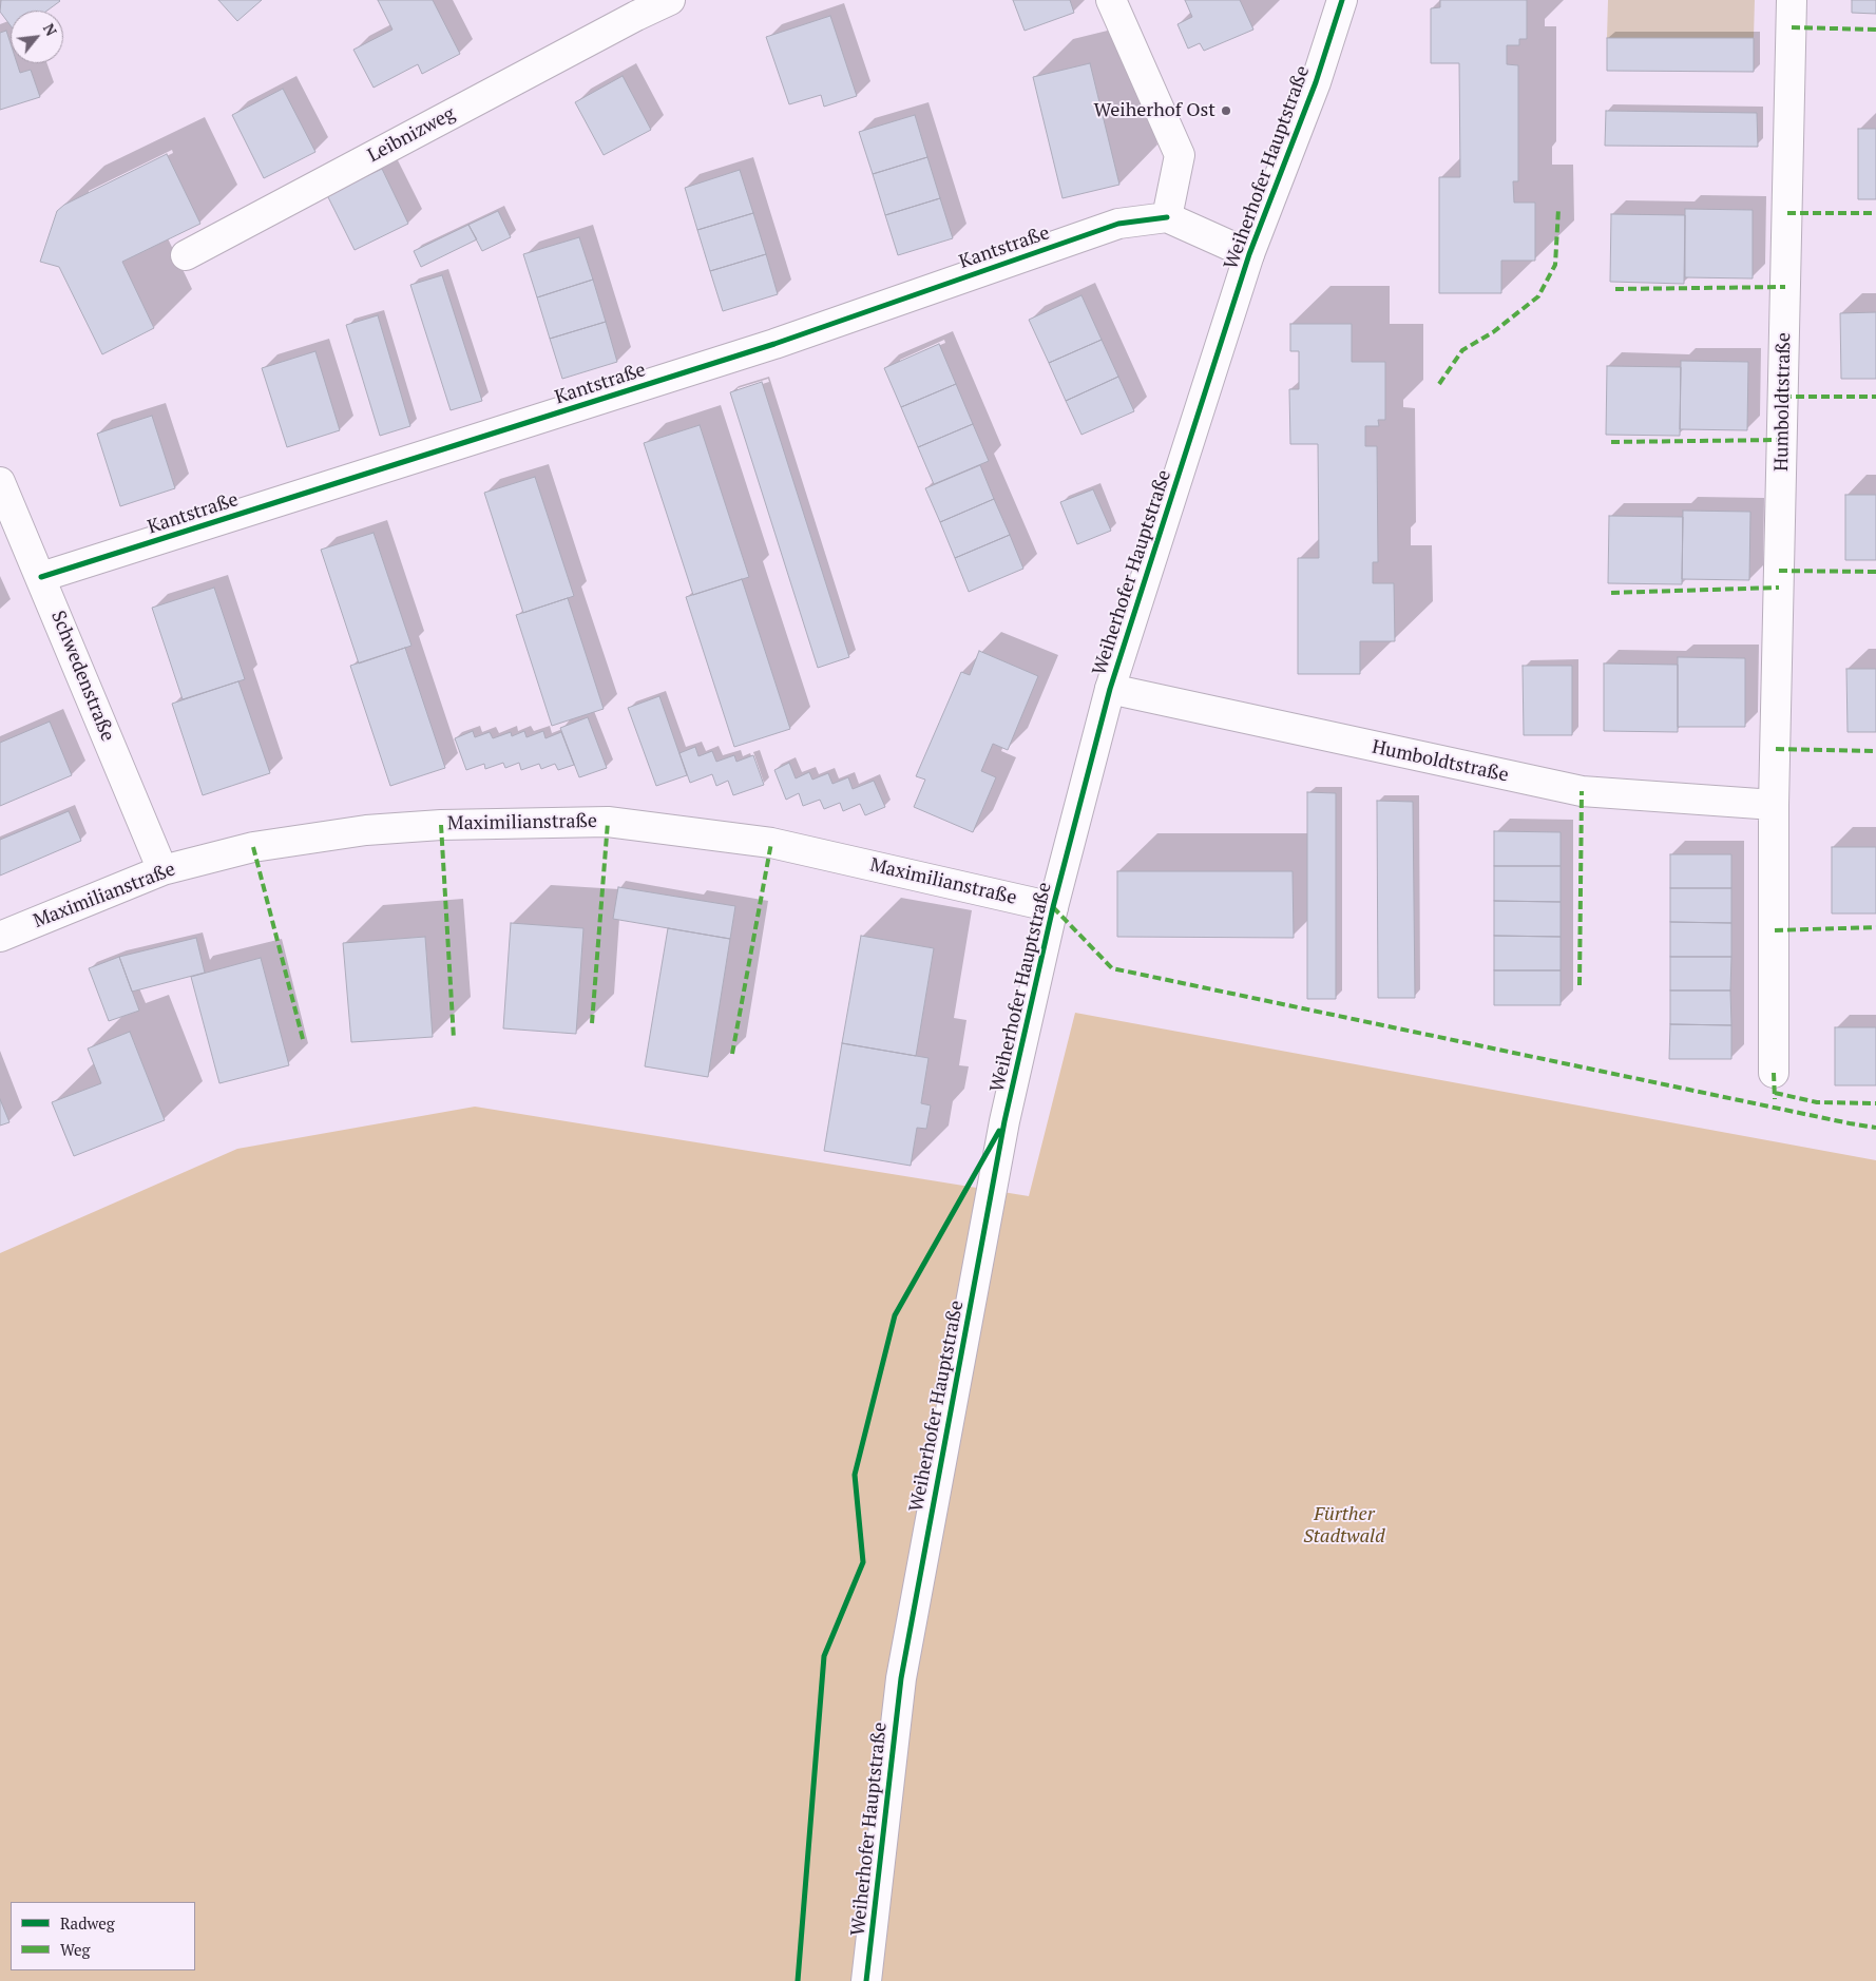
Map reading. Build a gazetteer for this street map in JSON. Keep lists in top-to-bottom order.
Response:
{
  "streets": {
    "street": [
      "Leibnizweg",
      "Weiherhofer Hauptstraße",
      "Kantstraße",
      "Humboldtstraße",
      "Schwedenstraße",
      "Maximilianstraße"
    ]
  },
  "crossings": [
    ["Weiherhofer Hauptstraße", "Humboldtstraße"],
    ["Weiherhofer Hauptstraße", "Maximilianstraße"],
    ["Kantstraße", "Schwedenstraße"],
    ["Schwedenstraße", "Maximilianstraße"]
  ],
  "parks": ["Fürther Stadtwald"],
  "places": ["Weiherhof Ost"],
  "legend": ["Radweg", "Weg"],
  "north": "top right"
}
